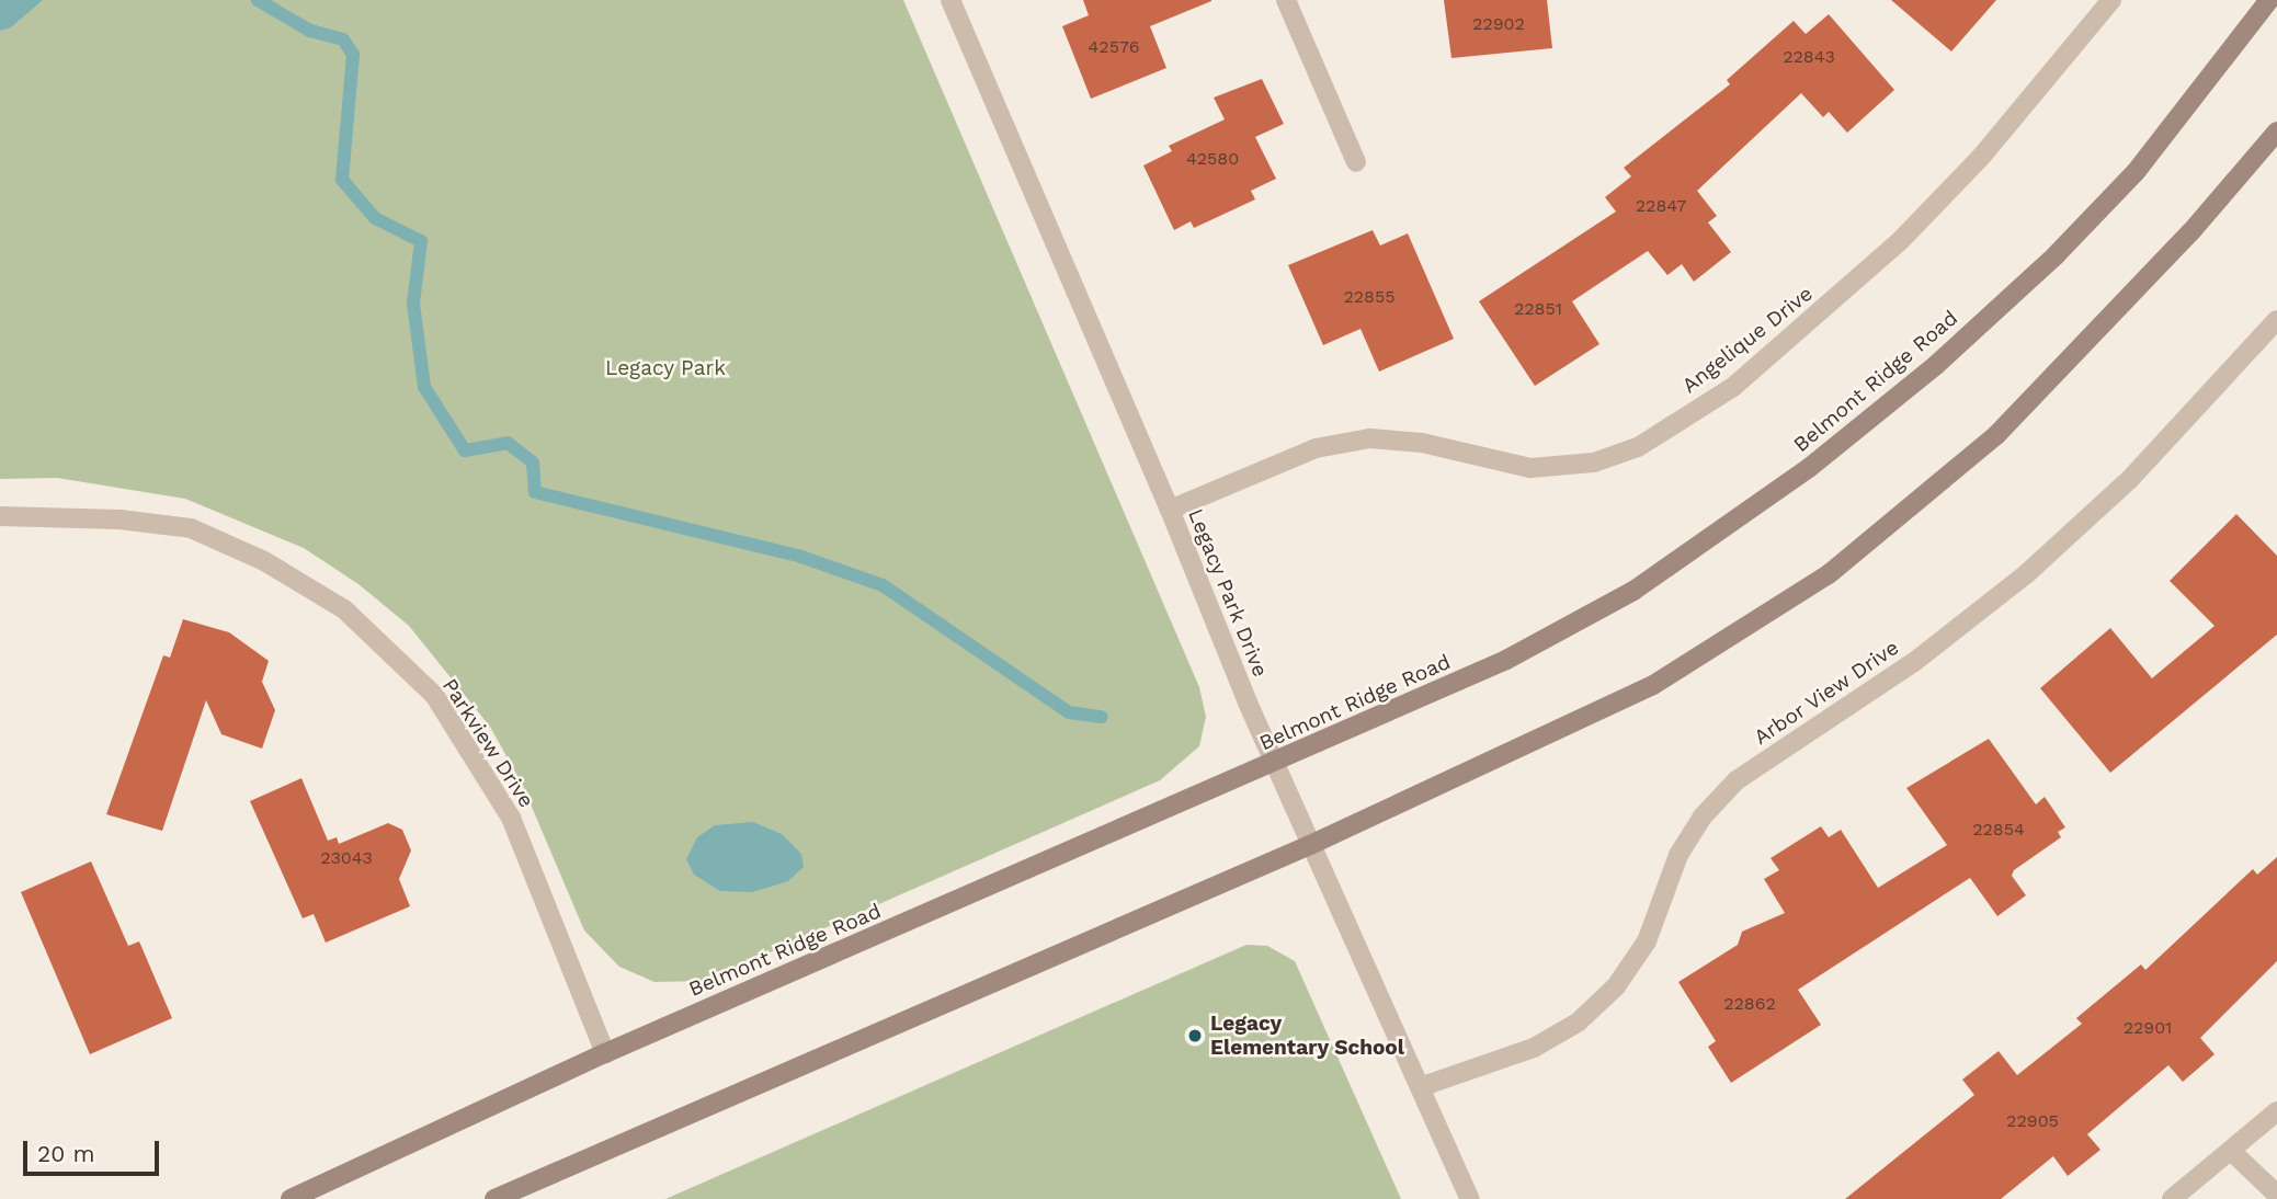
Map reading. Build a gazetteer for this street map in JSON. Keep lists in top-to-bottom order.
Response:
{
  "streets": {
    "main road": ["Belmont Ridge Road"],
    "street": [
      "Angelique Drive",
      "Legacy Park Drive",
      "Arbor View Drive",
      "Parkview Drive"
    ]
  },
  "crossings": [
    ["Angelique Drive", "Legacy Park Drive"],
    ["Belmont Ridge Road", "Legacy Park Drive"],
    ["Belmont Ridge Road", "Parkview Drive"],
    ["Legacy Park Drive", "Arbor View Drive"]
  ],
  "parks": ["Legacy Park"],
  "places": ["Legacy Elementary School"],
  "house_numbers": [
    "22902",
    "42576",
    "22843",
    "42580",
    "22847",
    "22855",
    "22851",
    "22854",
    "23043",
    "22862",
    "22901",
    "22905"
  ],
  "scale_bar": "20 m"
}
